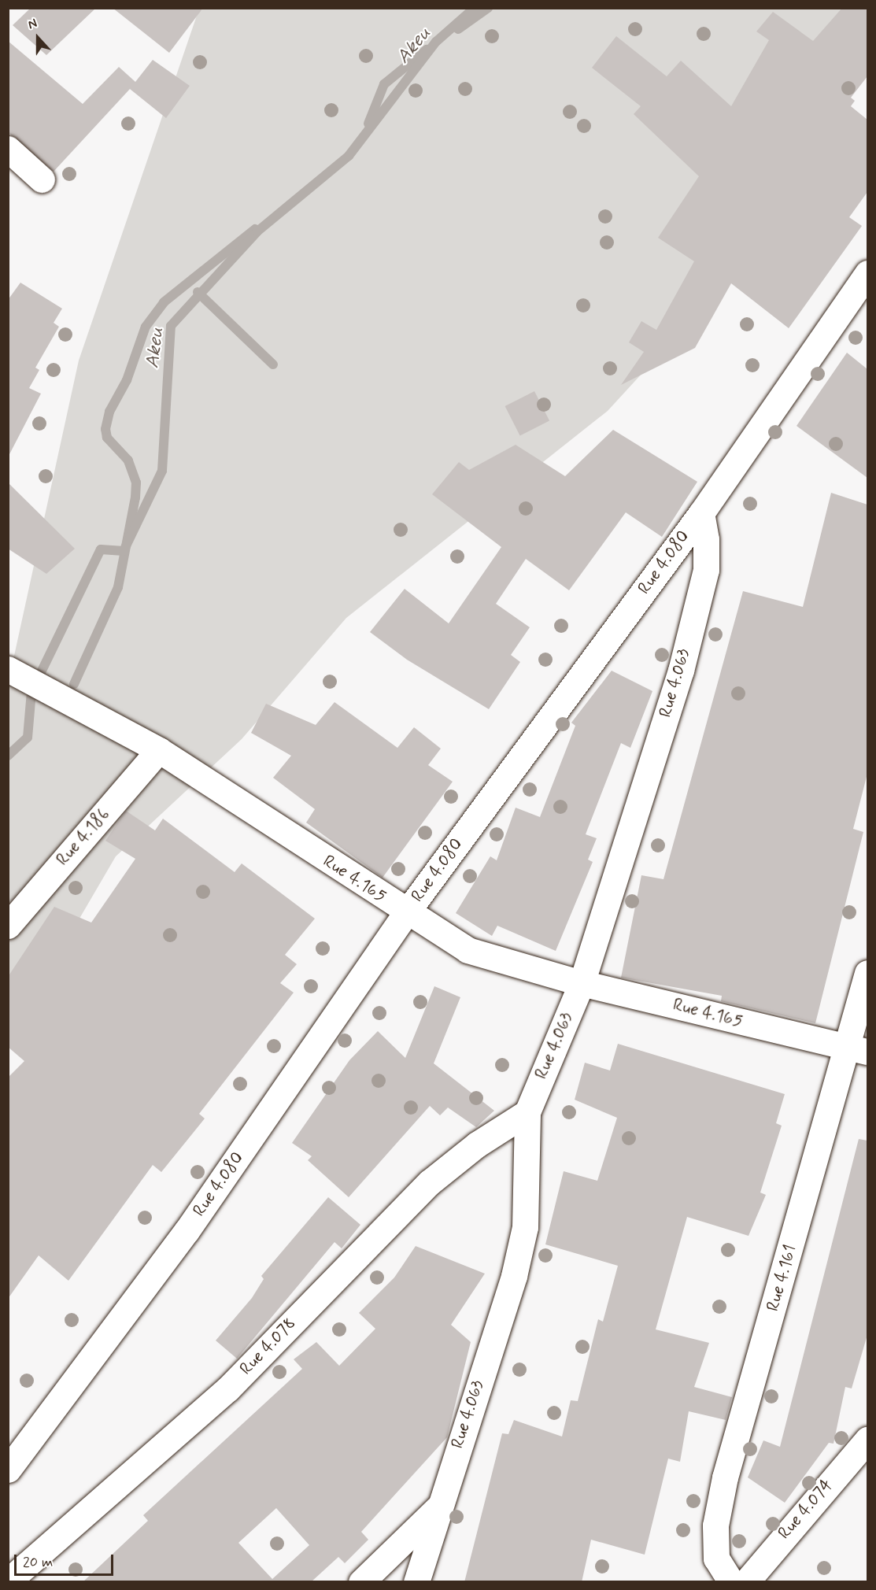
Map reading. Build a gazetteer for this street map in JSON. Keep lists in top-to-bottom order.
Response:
{
  "streets": {
    "street": [
      "Rue 4.080",
      "Rue 4.063",
      "Rue 4.186",
      "Rue 4.165",
      "Rue 4.161",
      "Rue 4.078",
      "Rue 4.074"
    ]
  },
  "crossings": [
    ["Rue 4.080", "Rue 4.063"],
    ["Rue 4.080", "Rue 4.165"],
    ["Rue 4.063", "Rue 4.165"],
    ["Rue 4.063", "Rue 4.078"],
    ["Rue 4.186", "Rue 4.165"],
    ["Rue 4.165", "Rue 4.161"]
  ],
  "water": ["Akeu"],
  "scale_bar": "20 m",
  "north": "top"
}
